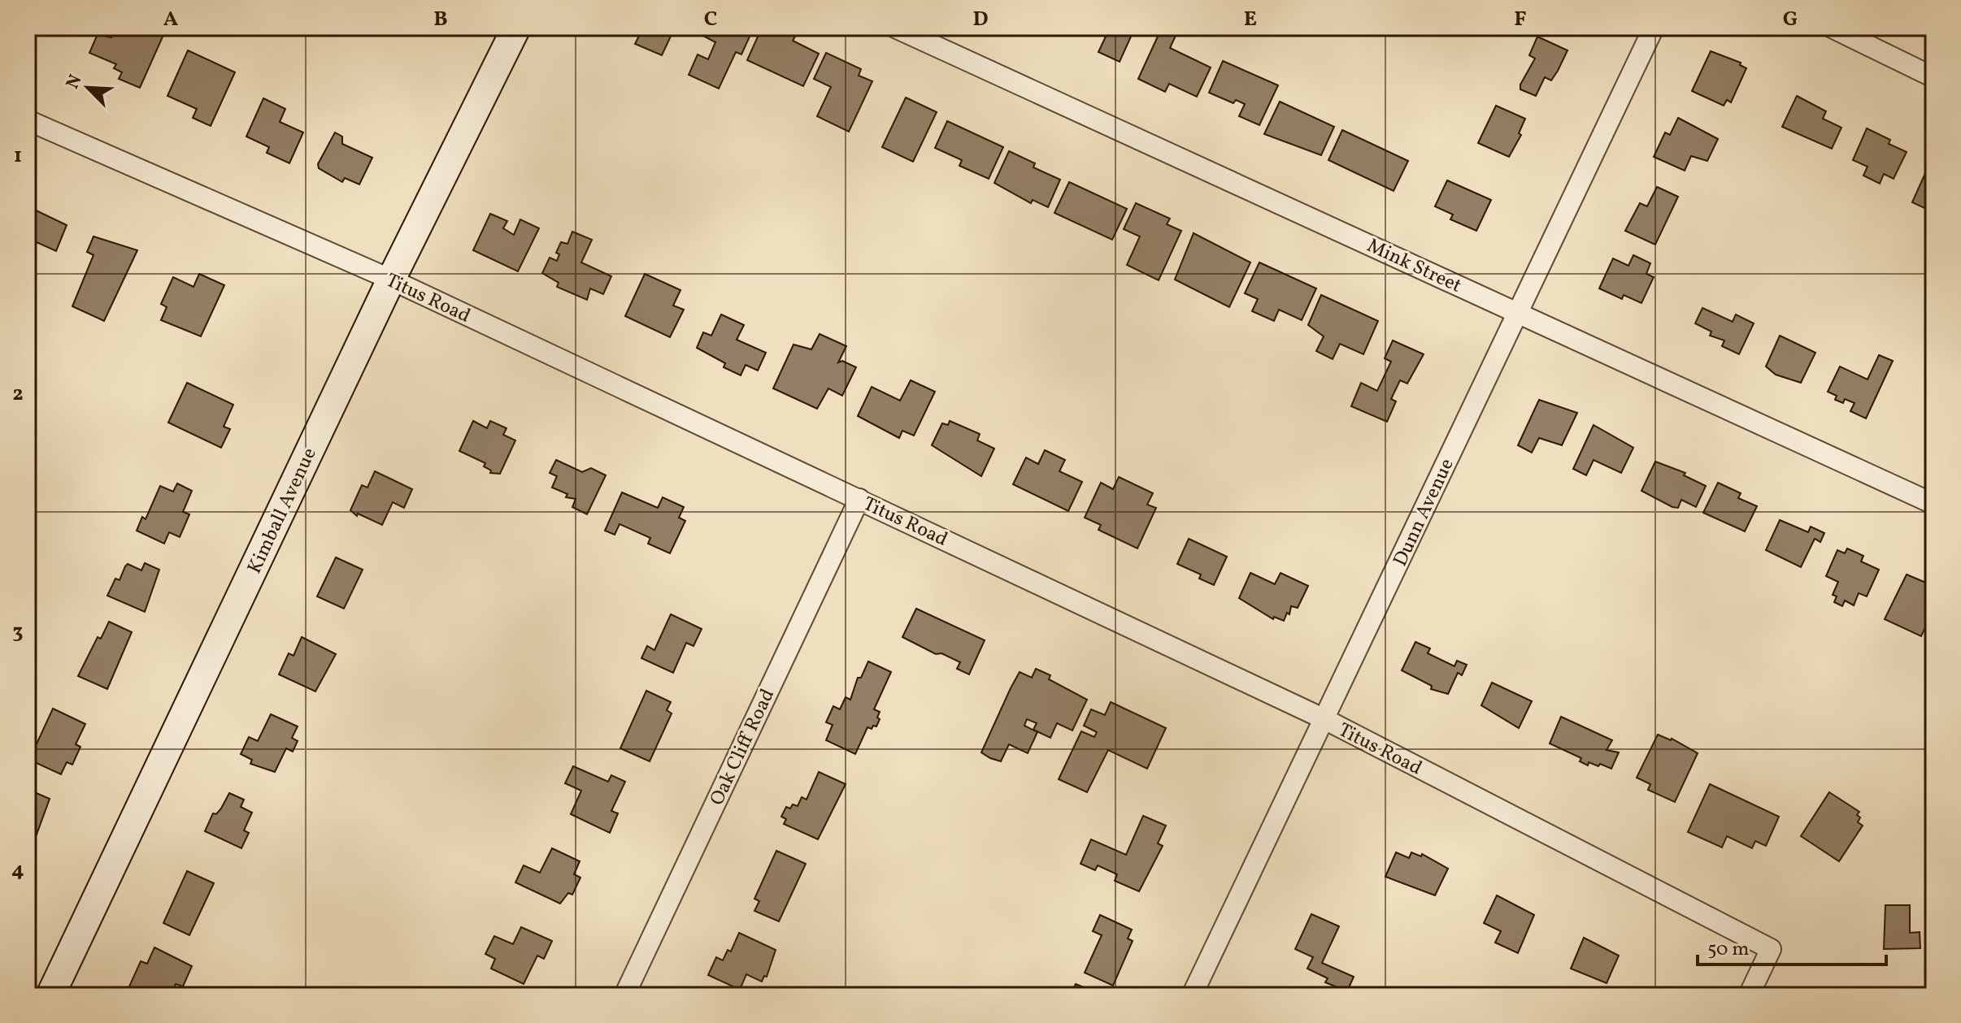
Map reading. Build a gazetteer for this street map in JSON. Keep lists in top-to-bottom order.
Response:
{
  "streets": {
    "street": [
      "Mink Street",
      "Titus Road",
      "Kimball Avenue",
      "Dunn Avenue",
      "Oak Cliff Road"
    ]
  },
  "crossings": [
    ["Mink Street", "Dunn Avenue"],
    ["Titus Road", "Kimball Avenue"],
    ["Titus Road", "Dunn Avenue"],
    ["Titus Road", "Oak Cliff Road"]
  ],
  "scale_bar": "50 m",
  "north": "top left",
  "grid": {
    "columns": [
      "A",
      "B",
      "C",
      "D",
      "E",
      "F",
      "G"
    ],
    "rows": [
      "1",
      "2",
      "3",
      "4"
    ]
  }
}
